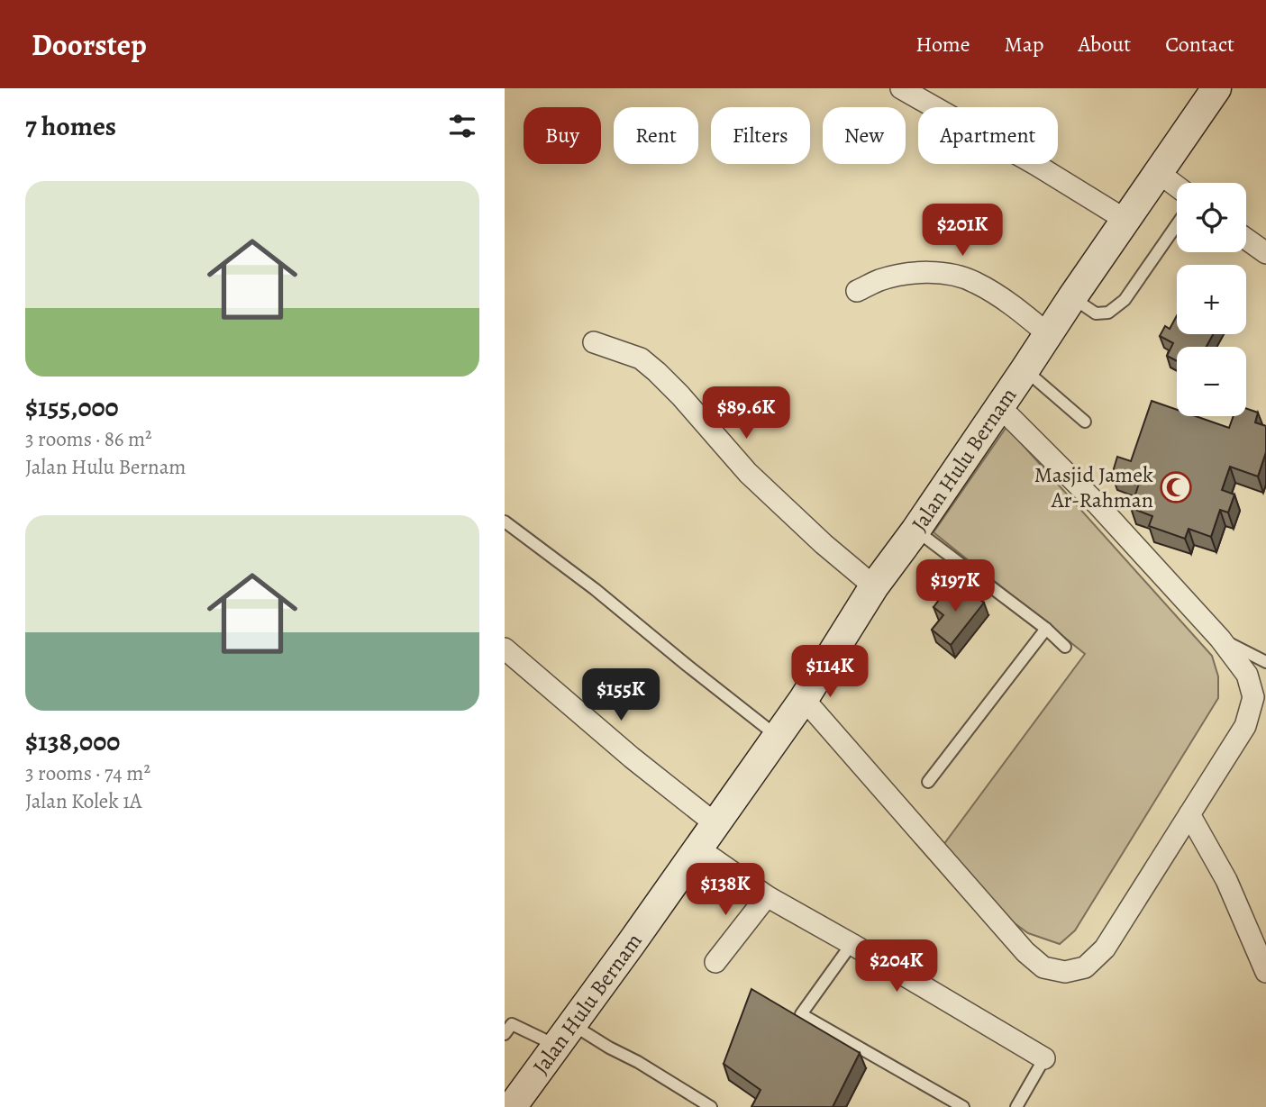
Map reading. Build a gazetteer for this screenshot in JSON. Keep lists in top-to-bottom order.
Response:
{
  "streets": {
    "main road": ["Jalan Hulu Bernam"]
  },
  "places": {
    "mosque": ["Masjid Jamek Ar-Rahman"]
  },
  "page": {
    "header": "Doorstep",
    "nav": [
      "Home",
      "Map",
      "About",
      "Contact"
    ],
    "heading": "7 homes",
    "chip": [
      "Buy",
      "Rent",
      "Filters",
      "New",
      "Apartment"
    ],
    "list": [
      {
        "name": "$155,000",
        "note": "3 rooms · 86 m² · Jalan Hulu Bernam"
      },
      {
        "name": "$138,000",
        "note": "3 rooms · 74 m² · Jalan Kolek 1A"
      }
    ],
    "map_buttons": ["+", "−"],
    "price": [
      "$201K",
      "$89.6K",
      "$197K",
      "$114K",
      "$155K",
      "$138K",
      "$204K"
    ]
  }
}
